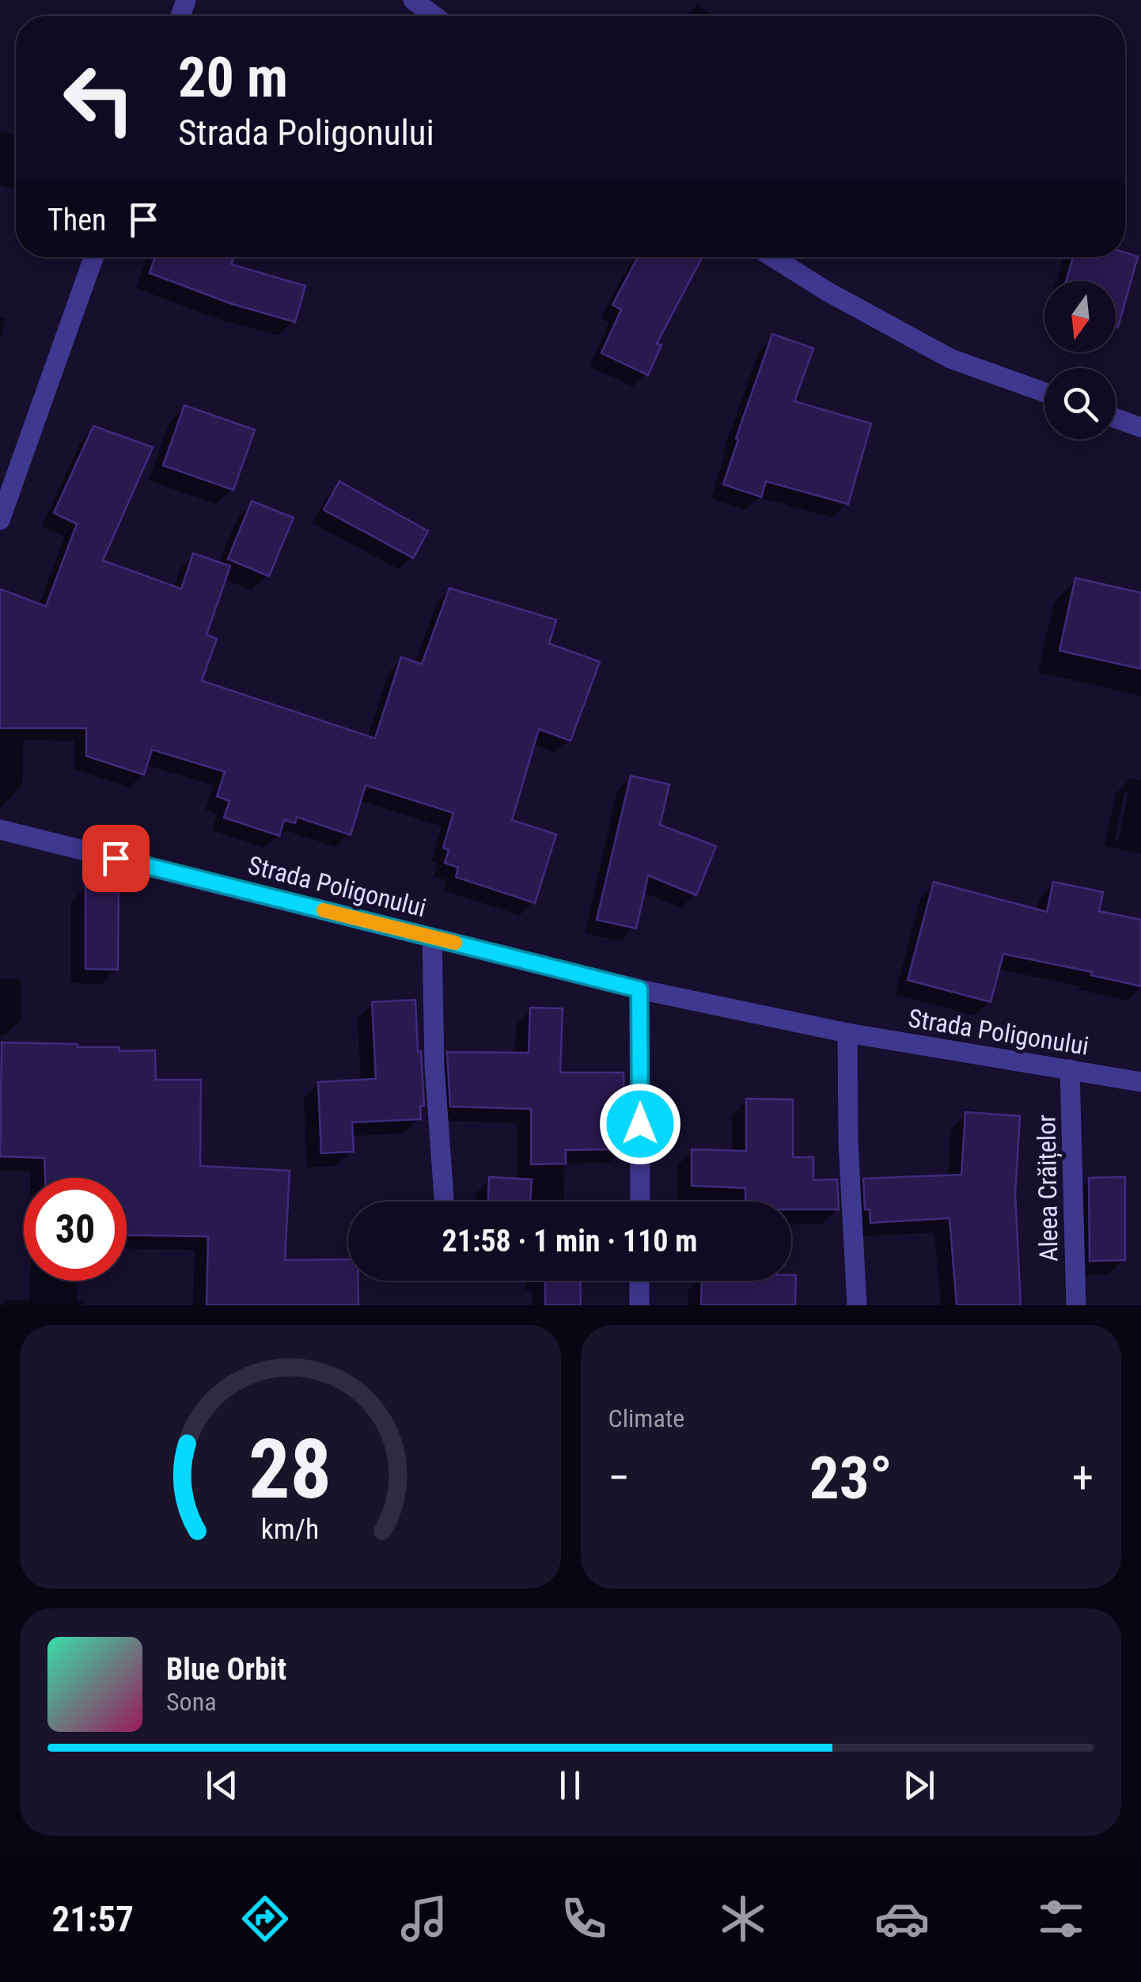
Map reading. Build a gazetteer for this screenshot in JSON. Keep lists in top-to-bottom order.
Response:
{
  "streets": {
    "street": ["Strada Poligonului", "Aleea Crăițelor"]
  },
  "crossings": [
    ["Strada Poligonului", "Aleea Crăițelor"]
  ],
  "north": "bottom",
  "page": {
    "turn": ["20 m", "Strada Poligonului"],
    "then": "Then",
    "limit": "30",
    "trip": "21:58 · 1 min · 110 m",
    "tile": "Climate",
    "heat": ["−", "23°", "+"],
    "song": ["Blue Orbit", "Sona"],
    "tabs": "21:57",
    "gauge": ["28", "km/h"]
  }
}
